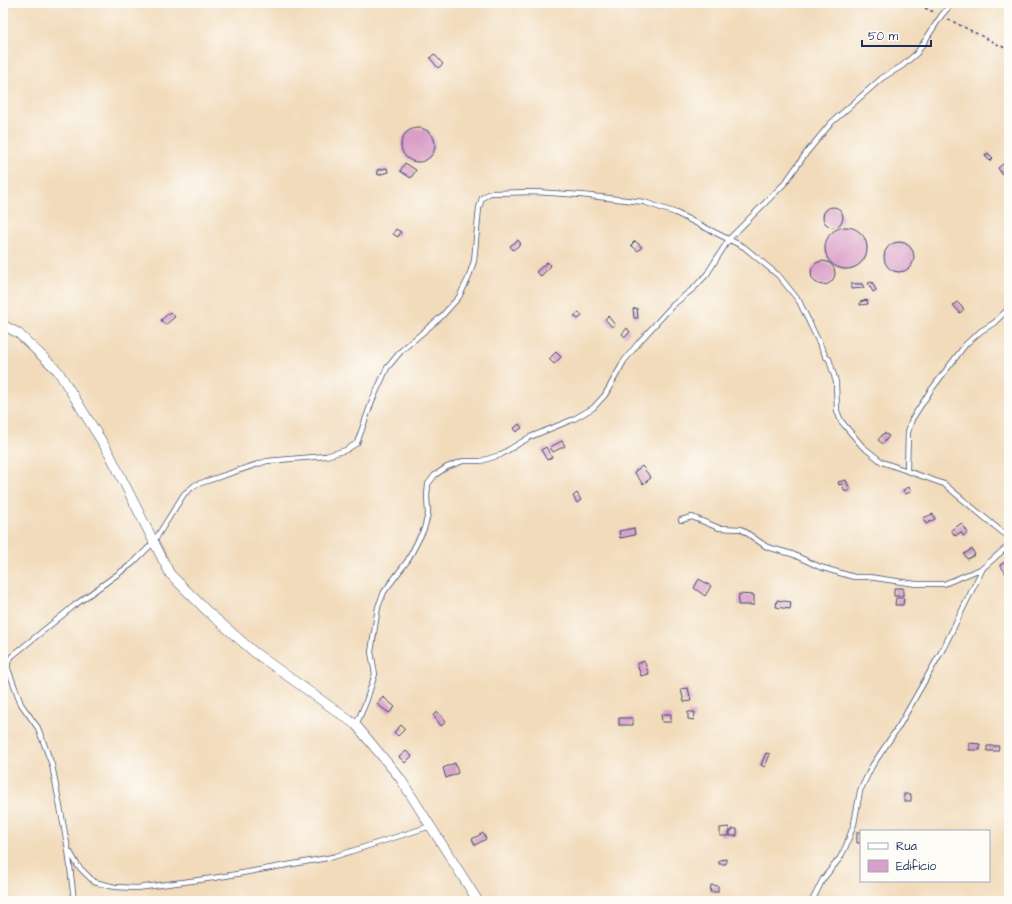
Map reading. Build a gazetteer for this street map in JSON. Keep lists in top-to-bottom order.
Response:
{
  "legend": ["Rua", "Edifício"],
  "scale_bar": "50 m"
}
